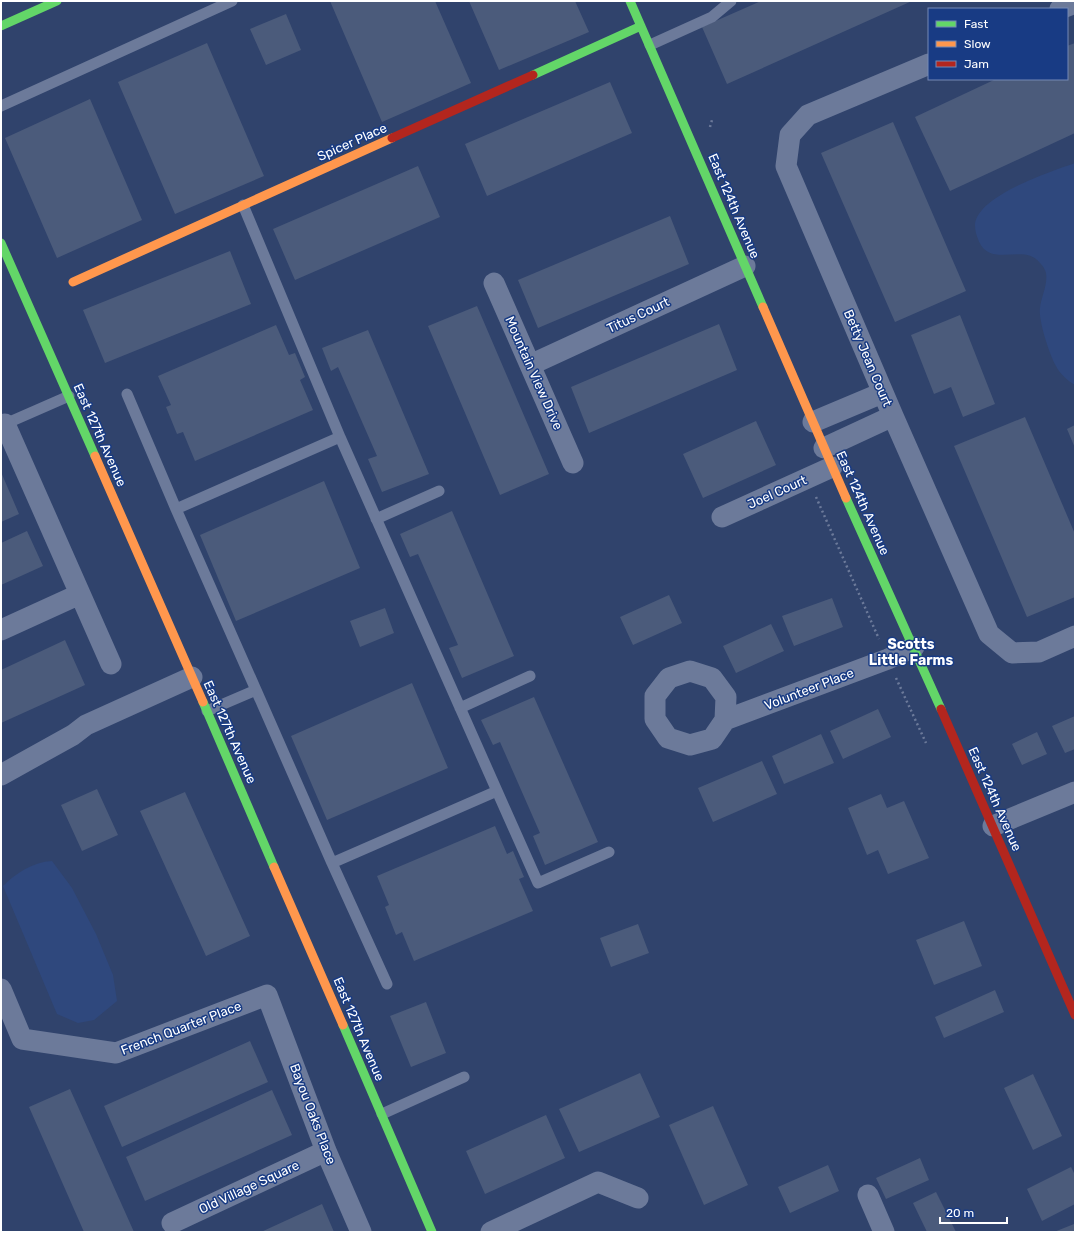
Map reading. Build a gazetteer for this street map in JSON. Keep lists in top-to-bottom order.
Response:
{
  "streets": {
    "street": [
      "Spicer Place",
      "East 124th Avenue",
      "Titus Court",
      "Betty Jean Court",
      "Mountain View Drive",
      "East 127th Avenue",
      "Joel Court",
      "Volunteer Place",
      "French Quarter Place",
      "Bayou Oaks Place",
      "Old Village Square"
    ]
  },
  "crossings": [
    ["Spicer Place", "East 124th Avenue"],
    ["East 124th Avenue", "Titus Court"],
    ["East 124th Avenue", "Joel Court"],
    ["East 124th Avenue", "Volunteer Place"],
    ["Titus Court", "Mountain View Drive"],
    ["French Quarter Place", "Bayou Oaks Place"],
    ["Bayou Oaks Place", "Old Village Square"]
  ],
  "districts": ["Scotts Little Farms"],
  "legend": ["Fast", "Slow", "Jam"],
  "scale_bar": "20 m"
}
